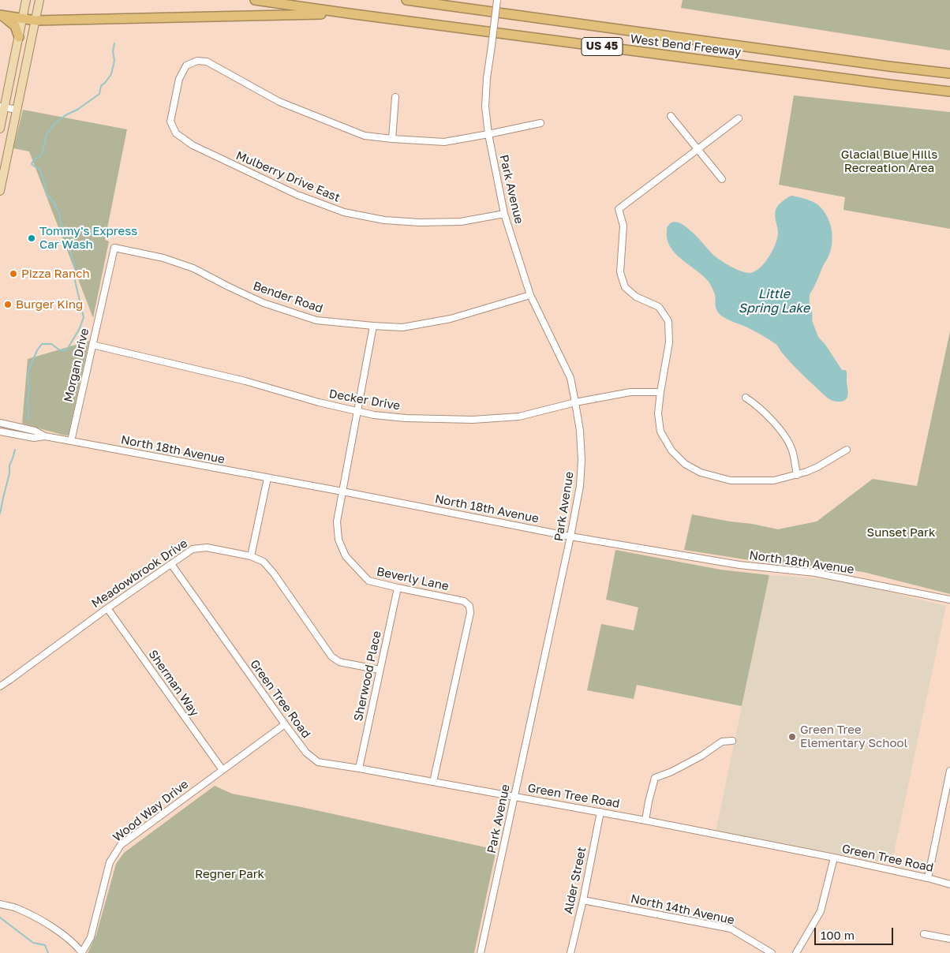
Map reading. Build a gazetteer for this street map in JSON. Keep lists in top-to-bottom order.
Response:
{
  "streets": {
    "highway": ["West Bend Freeway", "US 45"],
    "street": [
      "Mulberry Drive East",
      "Park Avenue",
      "Bender Road",
      "Morgan Drive",
      "Decker Drive",
      "North 18th Avenue",
      "Meadowbrook Drive",
      "Beverly Lane",
      "Sherwood Place",
      "Sherman Way",
      "Green Tree Road",
      "Wood Way Drive",
      "Alder Street",
      "North 14th Avenue"
    ]
  },
  "crossings": [
    ["Mulberry Drive East", "Park Avenue"],
    ["Park Avenue", "Bender Road"],
    ["Park Avenue", "Decker Drive"],
    ["Park Avenue", "North 18th Avenue"],
    ["Park Avenue", "Green Tree Road"],
    ["Bender Road", "Morgan Drive"],
    ["Bender Road", "Beverly Lane"],
    ["Morgan Drive", "Decker Drive"],
    ["Morgan Drive", "North 18th Avenue"],
    ["Decker Drive", "Beverly Lane"],
    ["North 18th Avenue", "Beverly Lane"],
    ["Meadowbrook Drive", "Sherwood Place"],
    ["Meadowbrook Drive", "Sherman Way"],
    ["Meadowbrook Drive", "Green Tree Road"],
    ["Beverly Lane", "Sherwood Place"],
    ["Beverly Lane", "Green Tree Road"],
    ["Sherwood Place", "Green Tree Road"],
    ["Sherman Way", "Wood Way Drive"],
    ["Green Tree Road", "Wood Way Drive"],
    ["Green Tree Road", "Alder Street"],
    ["Alder Street", "North 14th Avenue"]
  ],
  "water": ["Little Spring Lake"],
  "parks": ["Glacial Blue Hills Recreation Area", "Sunset Park", "Regner Park"],
  "places": [
    "Tommy's Express Car Wash",
    "Pizza Ranch",
    "Burger King",
    "Green Tree Elementary School"
  ],
  "scale_bar": "100 m"
}
